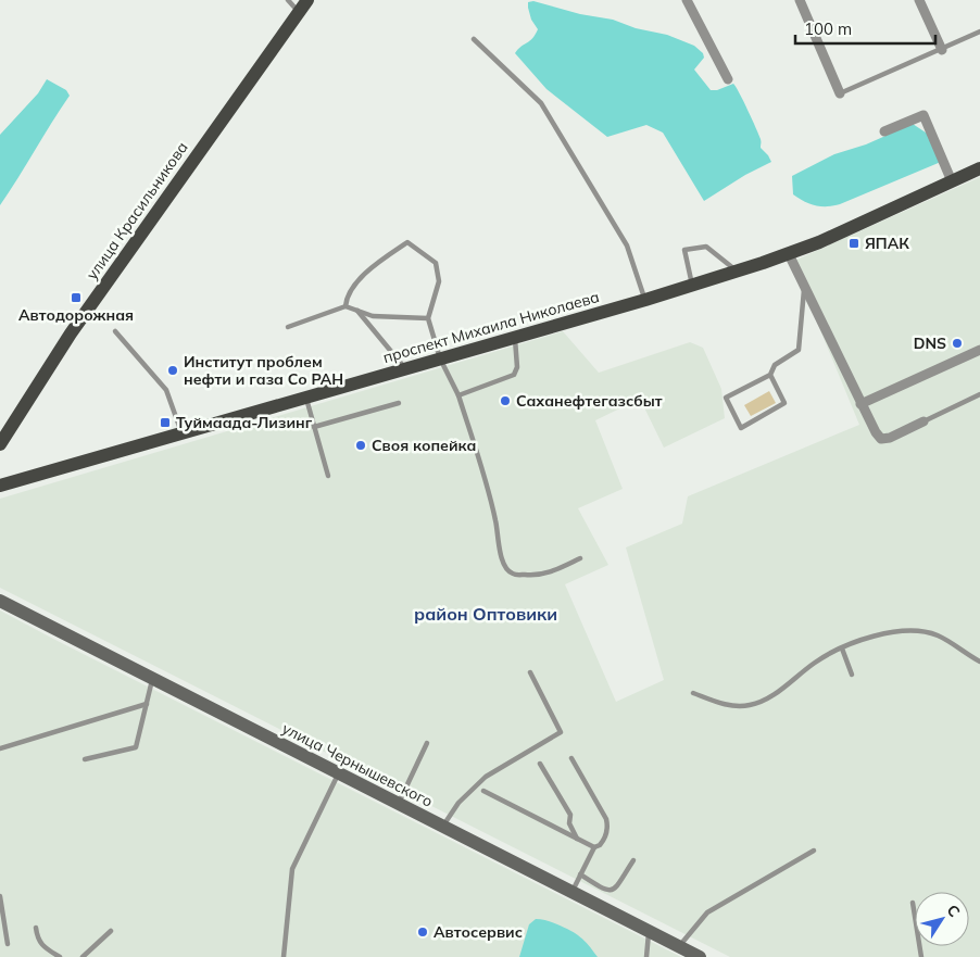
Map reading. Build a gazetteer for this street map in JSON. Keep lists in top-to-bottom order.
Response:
{
  "streets": {
    "main road": ["улица Красильникова", "проспект Михаила Николаева", "улица Чернышевского"]
  },
  "districts": ["район Оптовики"],
  "places": {
    "transit": ["ЯПАК", "Автодорожная", "Туймаада-Лизинг"],
    "other": [
      "DNS",
      "Институт проблем нефти и газа Со РАН",
      "Саханефтегазсбыт",
      "Своя копейка",
      "Автосервис"
    ]
  },
  "scale_bar": "100 m",
  "north": "top right"
}
